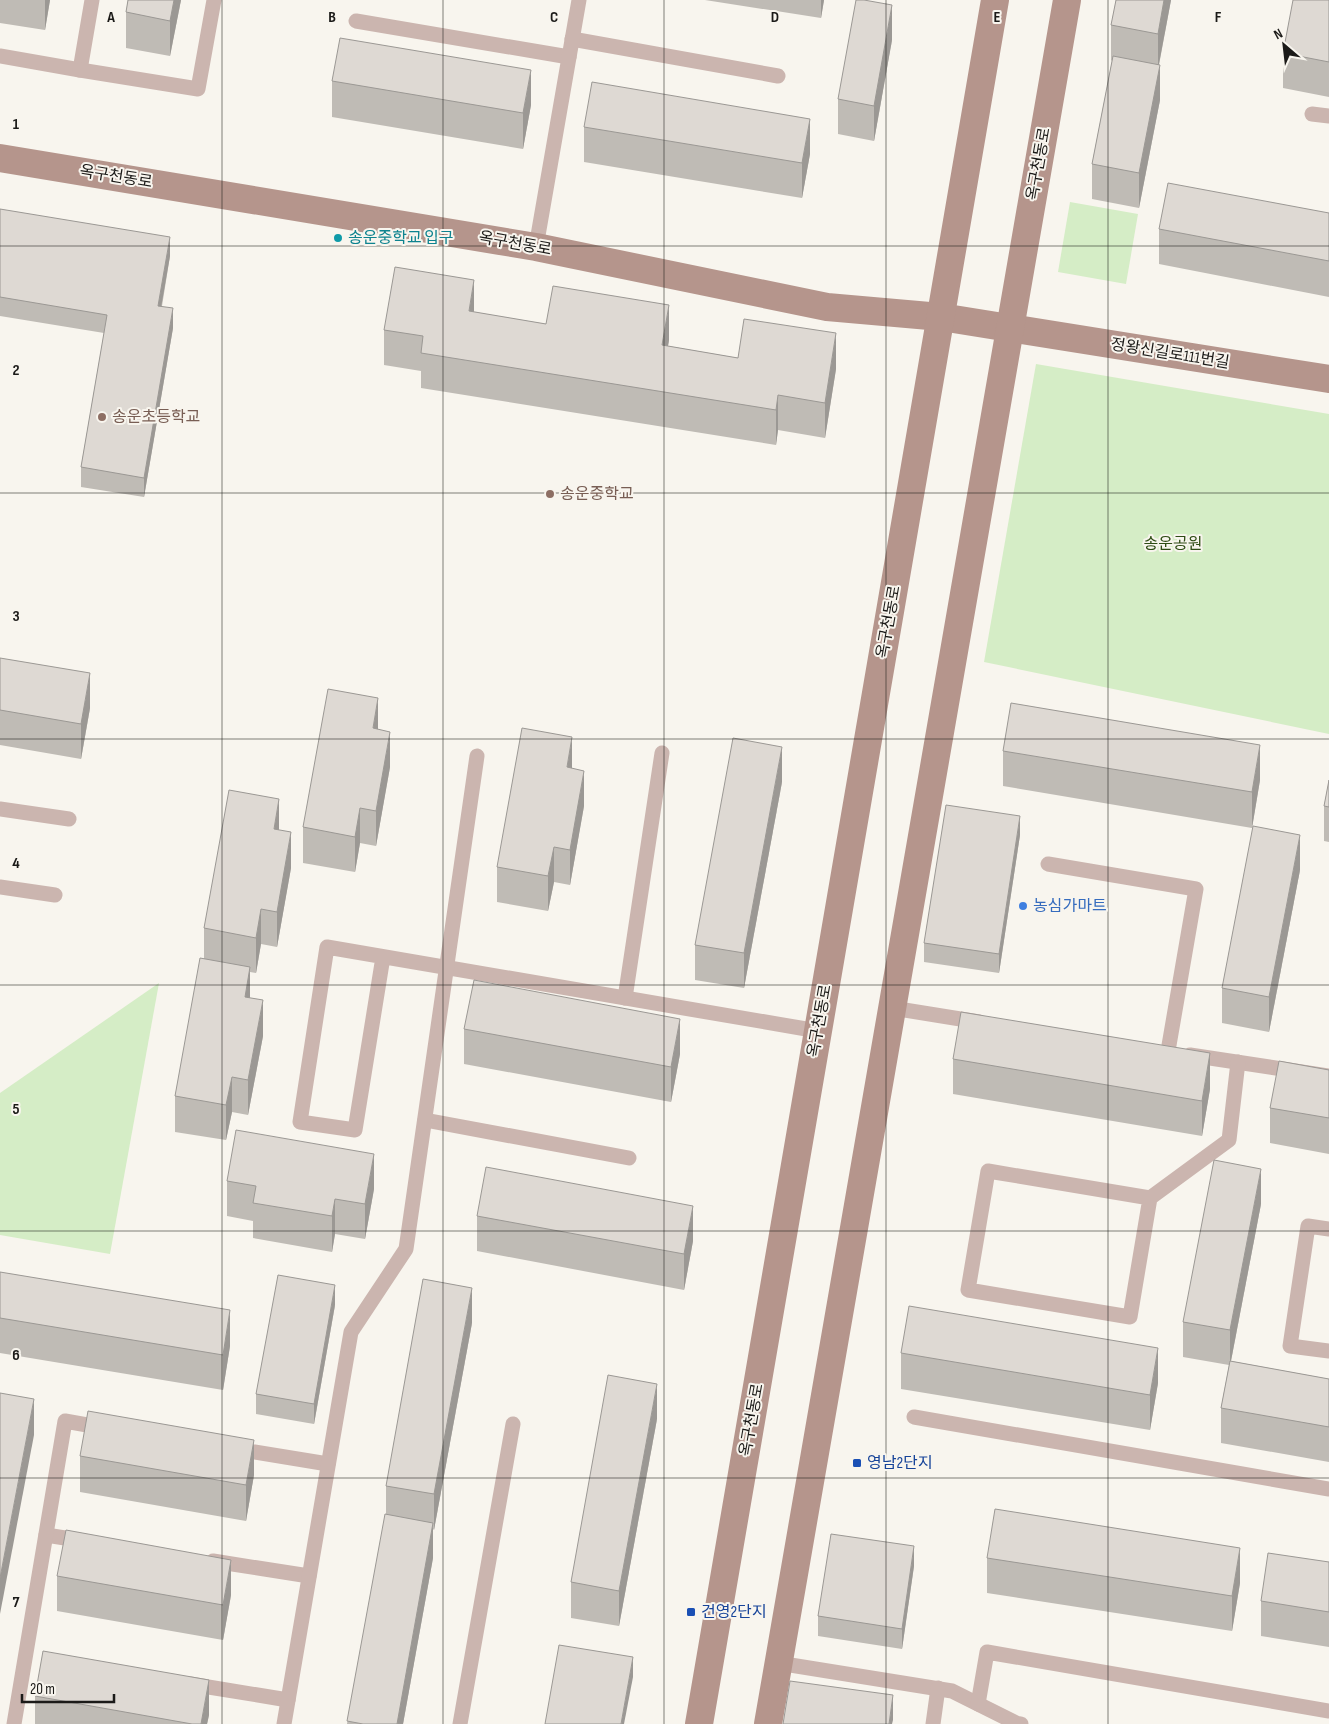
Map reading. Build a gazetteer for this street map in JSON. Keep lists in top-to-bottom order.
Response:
{
  "streets": {
    "street": ["옥구천동로", "정왕신길로111번길"]
  },
  "crossings": [
    ["옥구천동로", "정왕신길로111번길"]
  ],
  "parks": ["송운공원"],
  "places": {
    "other": [
      "송운중학교 입구",
      "송운초등학교",
      "송운중학교",
      "농심가마트"
    ],
    "transit": ["영남2단지", "건영2단지"]
  },
  "scale_bar": "20 m",
  "north": "top left",
  "grid": {
    "columns": [
      "A",
      "B",
      "C",
      "D",
      "E",
      "F"
    ],
    "rows": [
      "1",
      "2",
      "3",
      "4",
      "5",
      "6",
      "7"
    ]
  }
}
